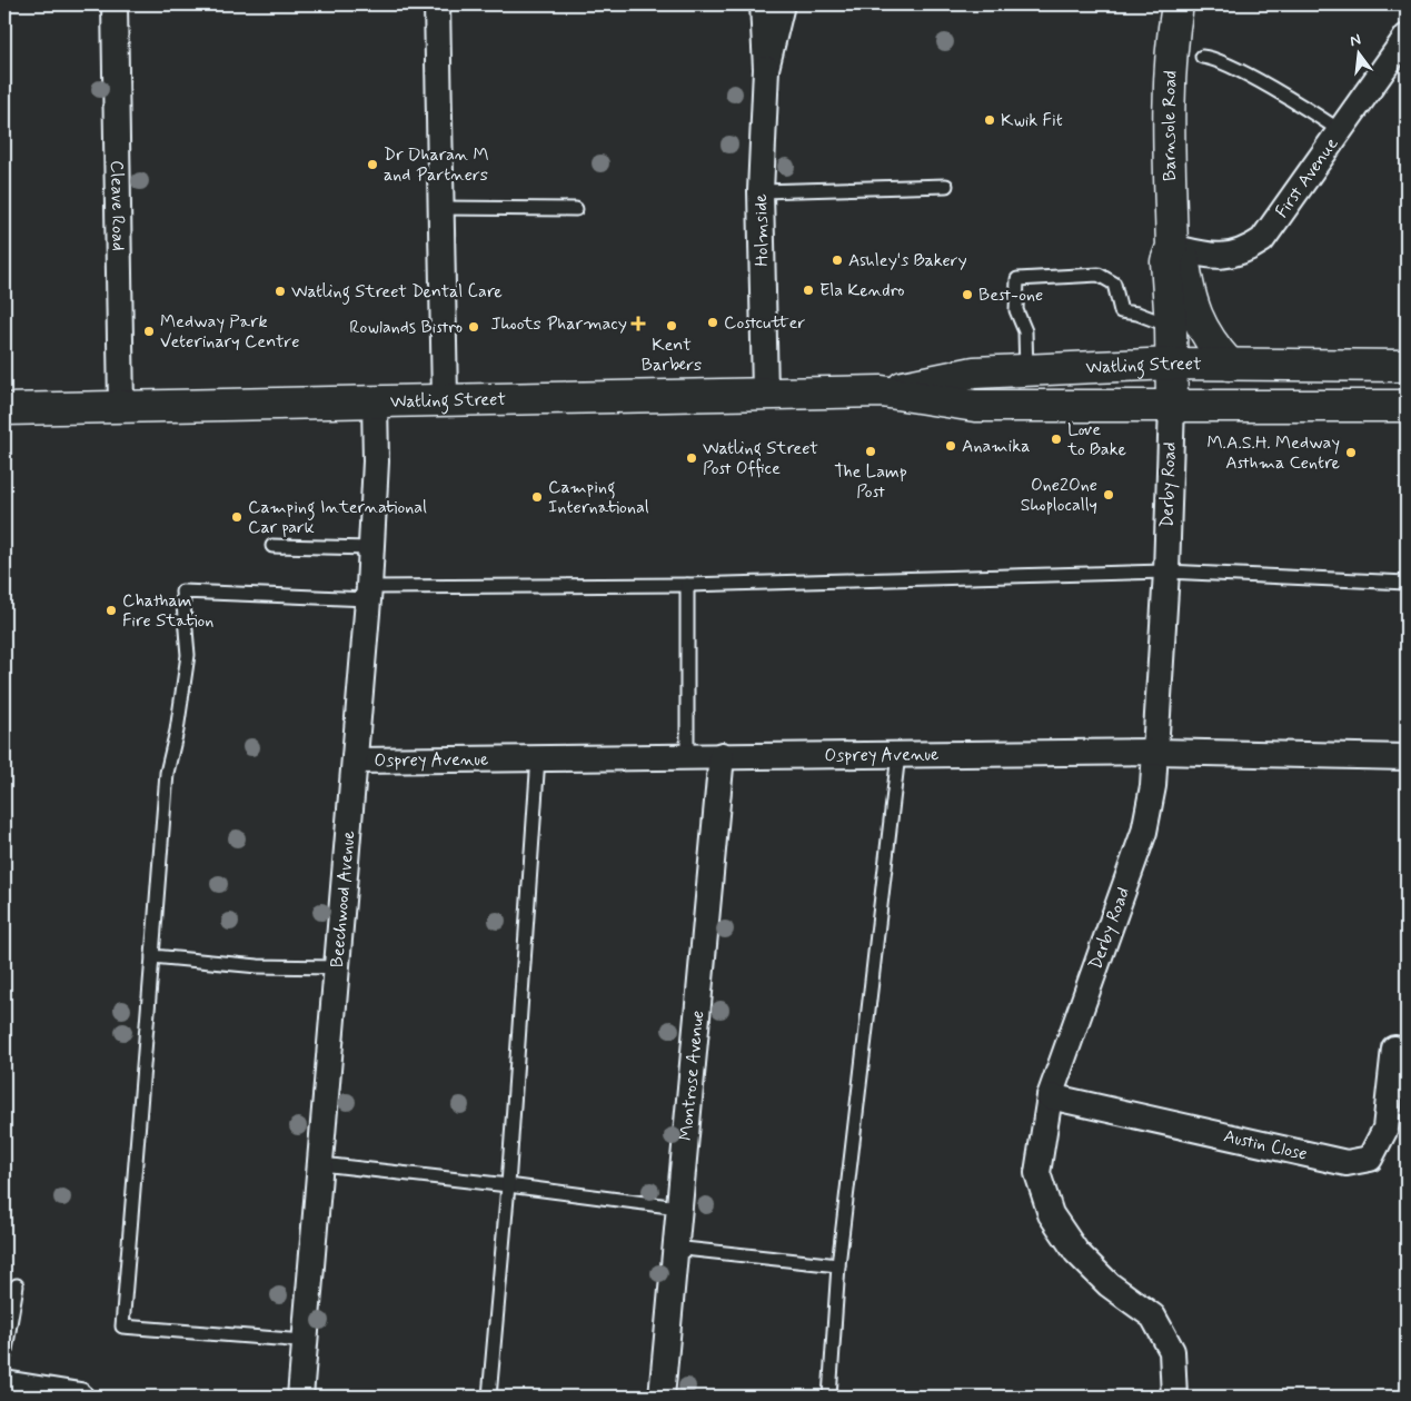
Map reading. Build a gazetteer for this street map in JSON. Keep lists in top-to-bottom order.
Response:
{
  "streets": {
    "main road": ["Barnsole Road", "Watling Street"],
    "street": [
      "First Avenue",
      "Cleave Road",
      "Holmside",
      "Derby Road",
      "Osprey Avenue",
      "Beechwood Avenue",
      "Montrose Avenue",
      "Austin Close"
    ]
  },
  "crossings": [
    ["Barnsole Road", "First Avenue"],
    ["Barnsole Road", "Watling Street"],
    ["Barnsole Road", "Derby Road"],
    ["Cleave Road", "Watling Street"],
    ["Holmside", "Watling Street"],
    ["Watling Street", "Derby Road"],
    ["Watling Street", "Beechwood Avenue"],
    ["Derby Road", "Osprey Avenue"],
    ["Derby Road", "Austin Close"],
    ["Osprey Avenue", "Beechwood Avenue"],
    ["Osprey Avenue", "Montrose Avenue"]
  ],
  "places": {
    "other": [
      "Kwik Fit",
      "Dr Dharan M and Partners",
      "Ashley's Bakery",
      "Ela Kendro",
      "Watling Street Dental Care",
      "Best-one",
      "Costcutter",
      "Kent Barbers",
      "Rowlands Bistro",
      "Medway Park Veterinary Centre",
      "Love to Bake",
      "Anamika",
      "The Lamp Post",
      "M.A.S.H. Medway Asthma Centre",
      "Watling Street Post Office",
      "One2One Shoplocally",
      "Camping International",
      "Camping International Car park",
      "Chatham Fire Station"
    ],
    "health": ["Jhoots Pharmacy"]
  },
  "north": "top"
}
